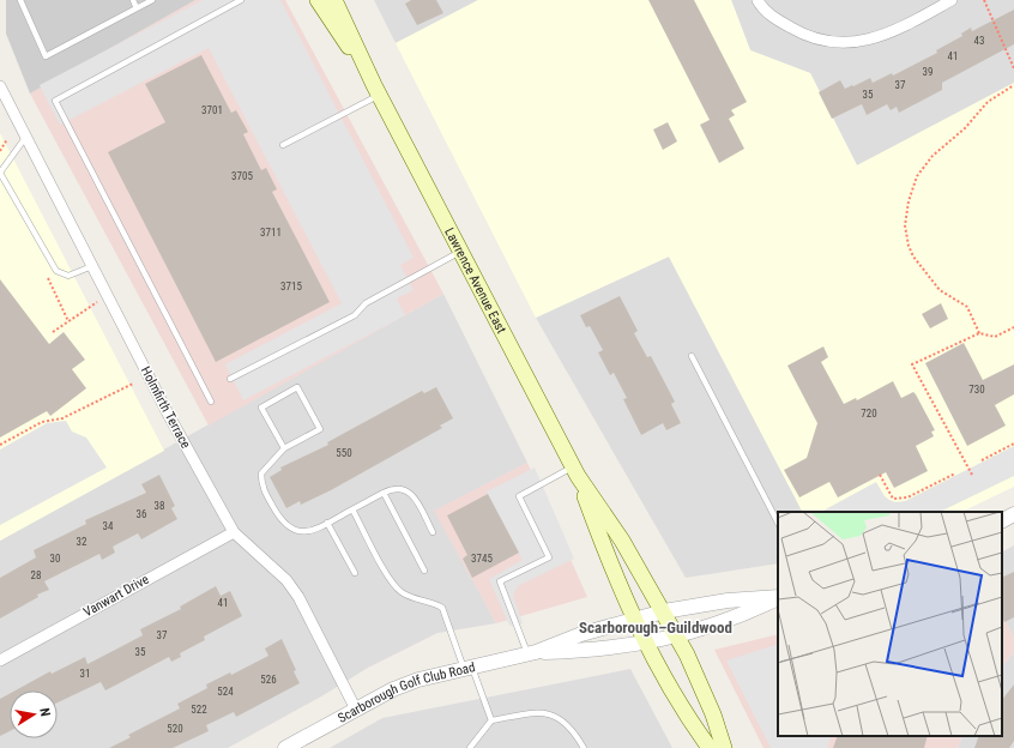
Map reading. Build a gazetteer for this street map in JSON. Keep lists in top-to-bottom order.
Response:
{
  "streets": {
    "main road": ["Lawrence Avenue East"],
    "street": ["Holmfirth Terrace", "Vanwart Drive", "Scarborough Golf Club Road"]
  },
  "crossings": [
    ["Lawrence Avenue East", "Scarborough Golf Club Road"],
    ["Holmfirth Terrace", "Vanwart Drive"],
    ["Holmfirth Terrace", "Scarborough Golf Club Road"]
  ],
  "districts": ["Scarborough–Guildwood"],
  "house_numbers": [
    "43",
    "41",
    "39",
    "37",
    "35",
    "3701",
    "3705",
    "3711",
    "3715",
    "730",
    "720",
    "550",
    "38",
    "36",
    "34",
    "32",
    "30",
    "3745",
    "28",
    "41",
    "37",
    "35",
    "31",
    "526",
    "524",
    "522",
    "520"
  ],
  "north": "right"
}
